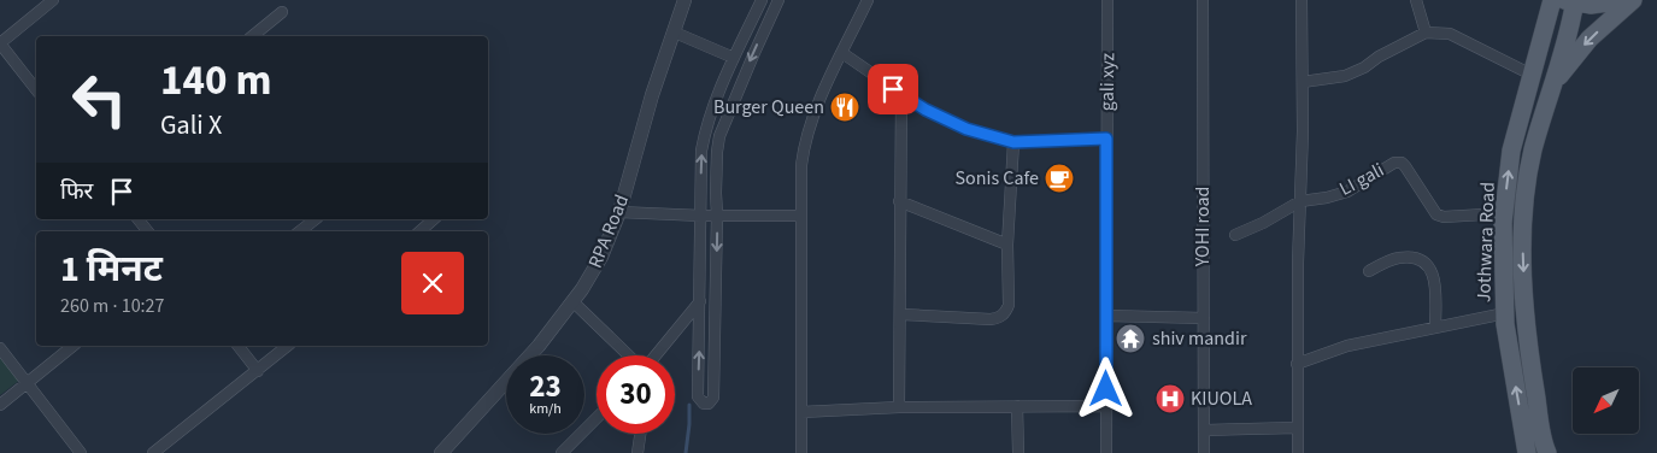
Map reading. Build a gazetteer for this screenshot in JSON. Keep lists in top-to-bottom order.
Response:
{
  "streets": {
    "main road": ["Jothwara Road"],
    "street": [
      "gali xyz",
      "LI gali",
      "YOHI road",
      "RPA Road"
    ]
  },
  "crossings": [
    ["LI gali", "Jothwara Road"]
  ],
  "places": {
    "restaurant": ["Burger Queen"],
    "cafe": ["Sonis Cafe"],
    "temple": ["shiv mandir"],
    "hospital": ["KIUOLA"]
  },
  "north": "bottom left",
  "page": {
    "turn": ["140 m", "Gali X"],
    "then": "फिर",
    "heading": ["1 मिनट", "260 m · 10:27"],
    "speed": "23 km/h",
    "limit": "30"
  }
}
